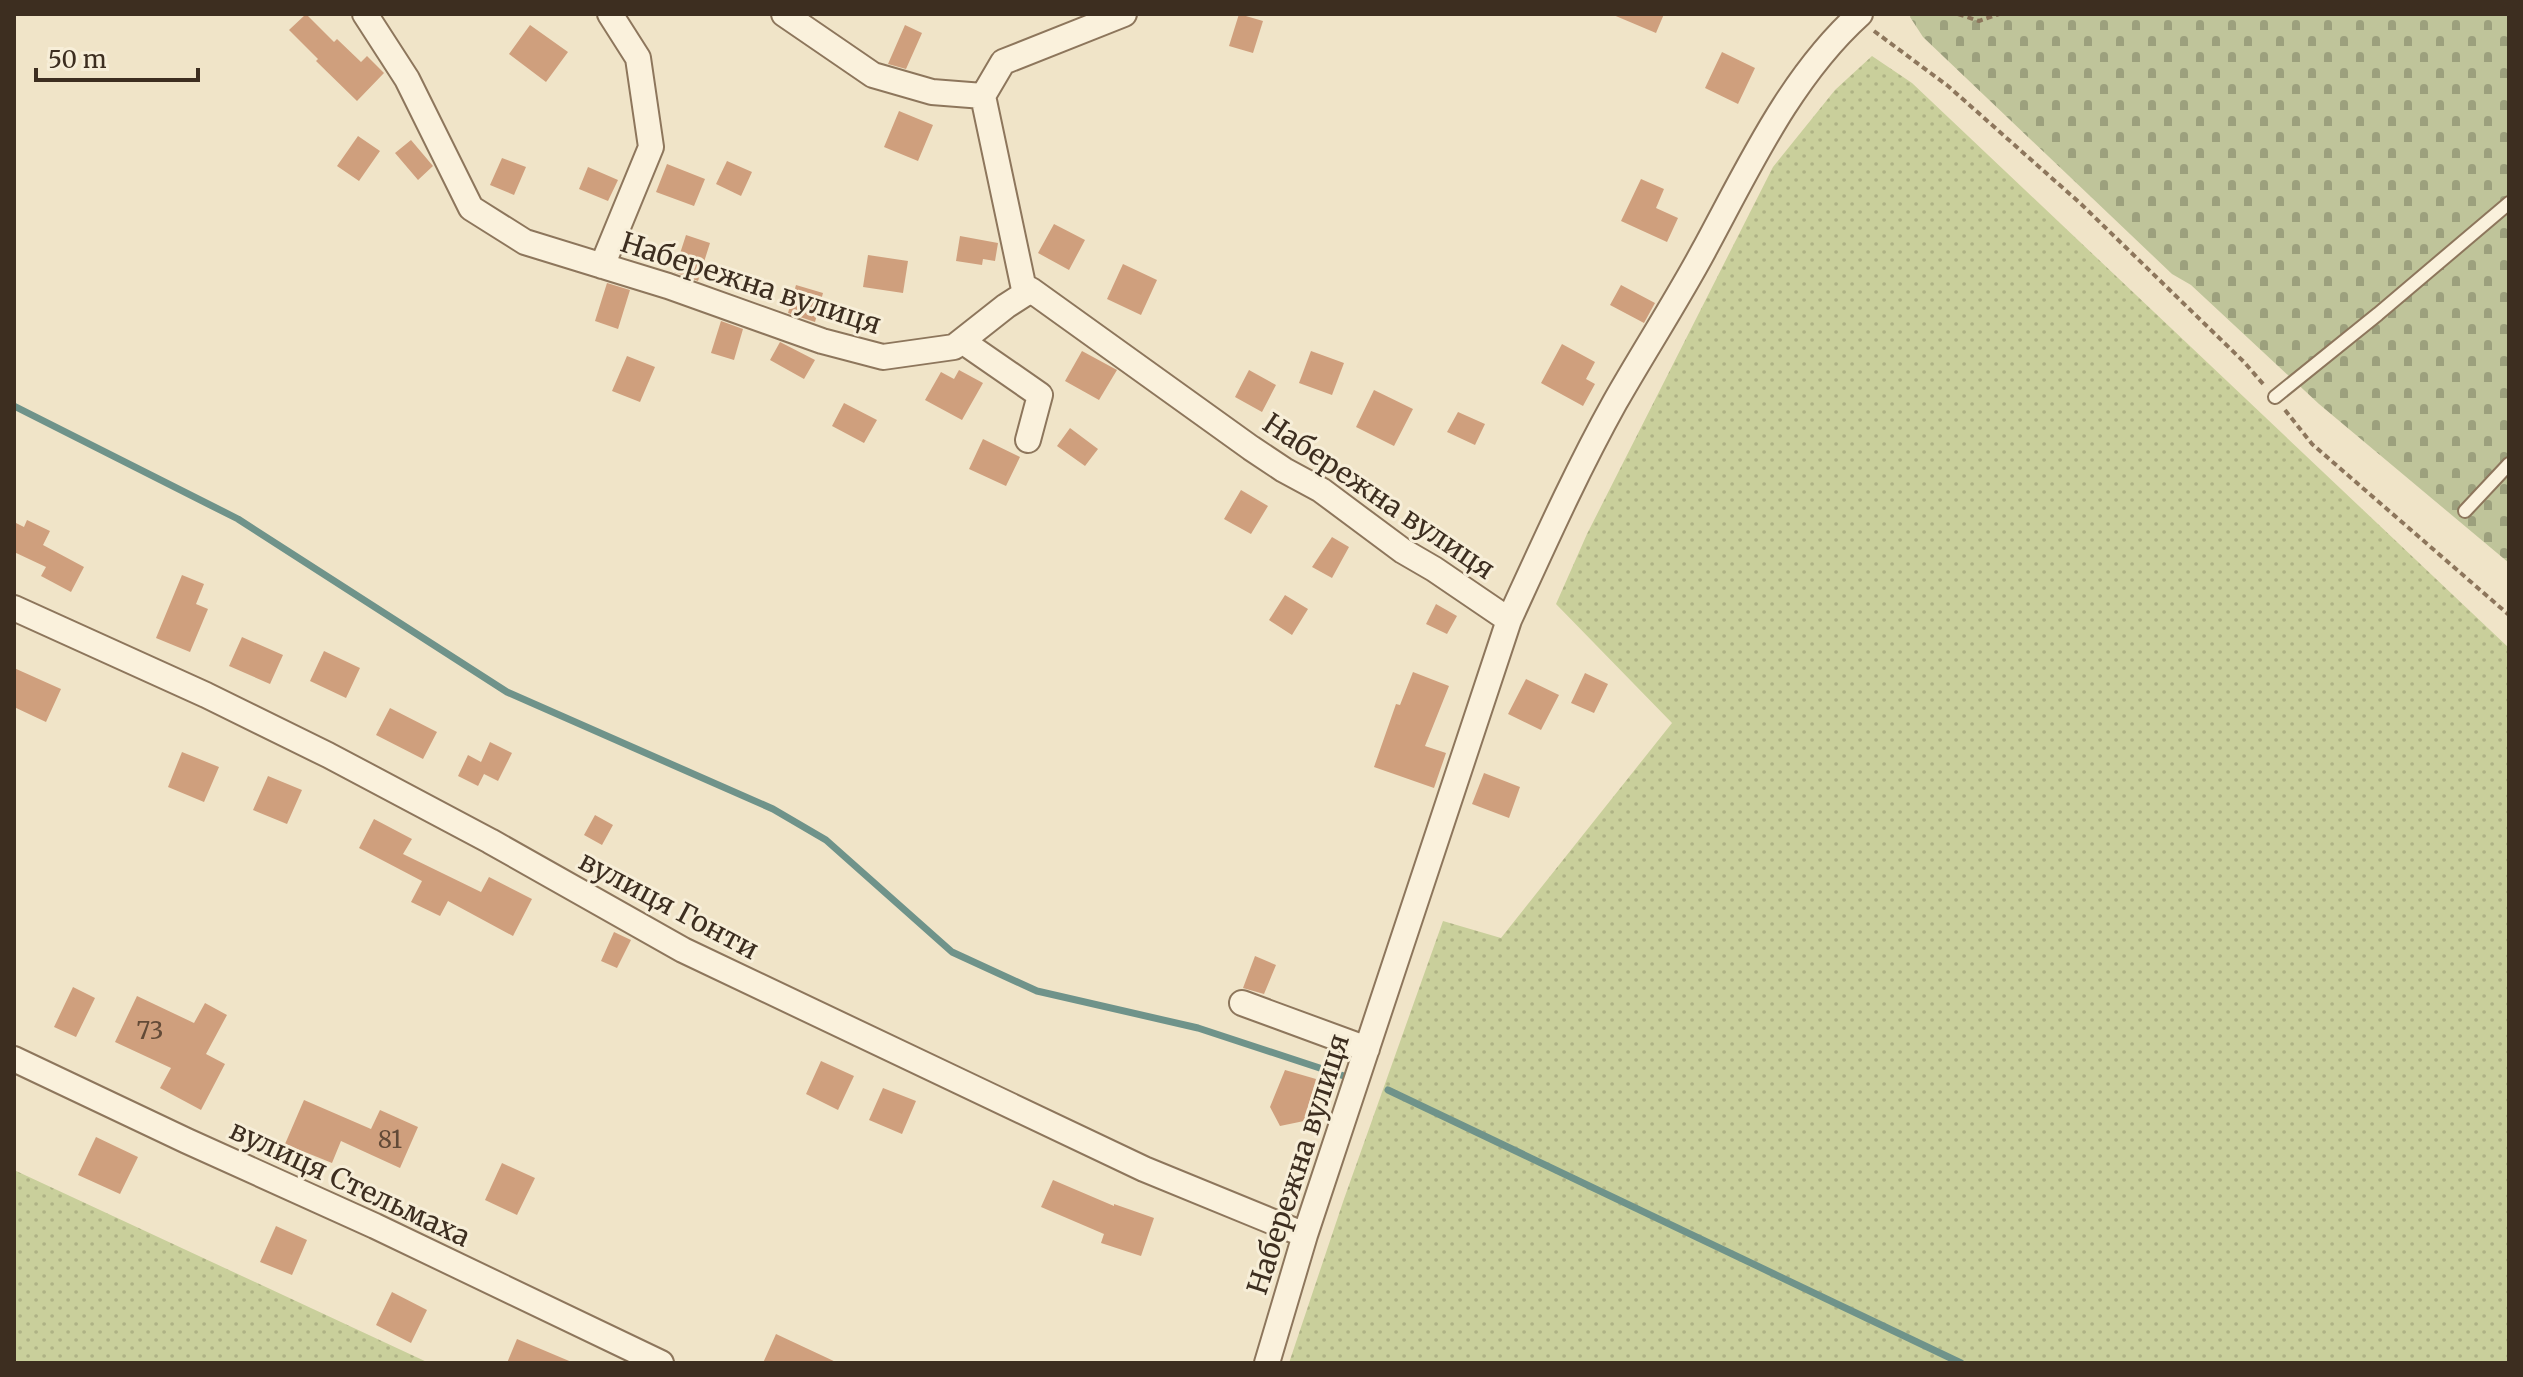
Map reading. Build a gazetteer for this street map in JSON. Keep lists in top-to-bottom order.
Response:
{
  "streets": {
    "street": ["Набережна вулиця", "вулиця Гонти", "вулиця Стельмаха"]
  },
  "crossings": [
    ["Набережна вулиця", "вулиця Гонти"]
  ],
  "house_numbers": ["73", "81"],
  "scale_bar": "50 m"
}
